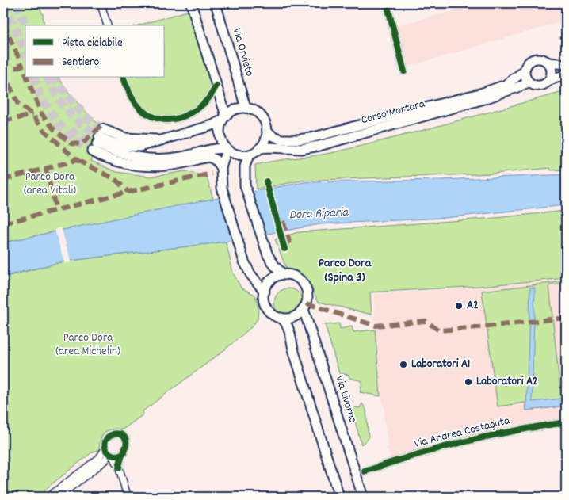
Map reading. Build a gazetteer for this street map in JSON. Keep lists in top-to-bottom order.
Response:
{
  "streets": {
    "main road": ["Via Orvieto", "Corso Mortara", "Via Livorno"],
    "street": ["Via Andrea Costaguta"]
  },
  "crossings": [
    ["Via Orvieto", "Corso Mortara"]
  ],
  "districts": ["Parco Dora (Spina 3)"],
  "water": ["Dora Riparia"],
  "parks": ["Parco Dora (area Vitali)", "Parco Dora (area Michelin)"],
  "places": ["A2", "Laboratori A1", "Laboratori A2"],
  "legend": ["Pista ciclabile", "Sentiero"]
}
